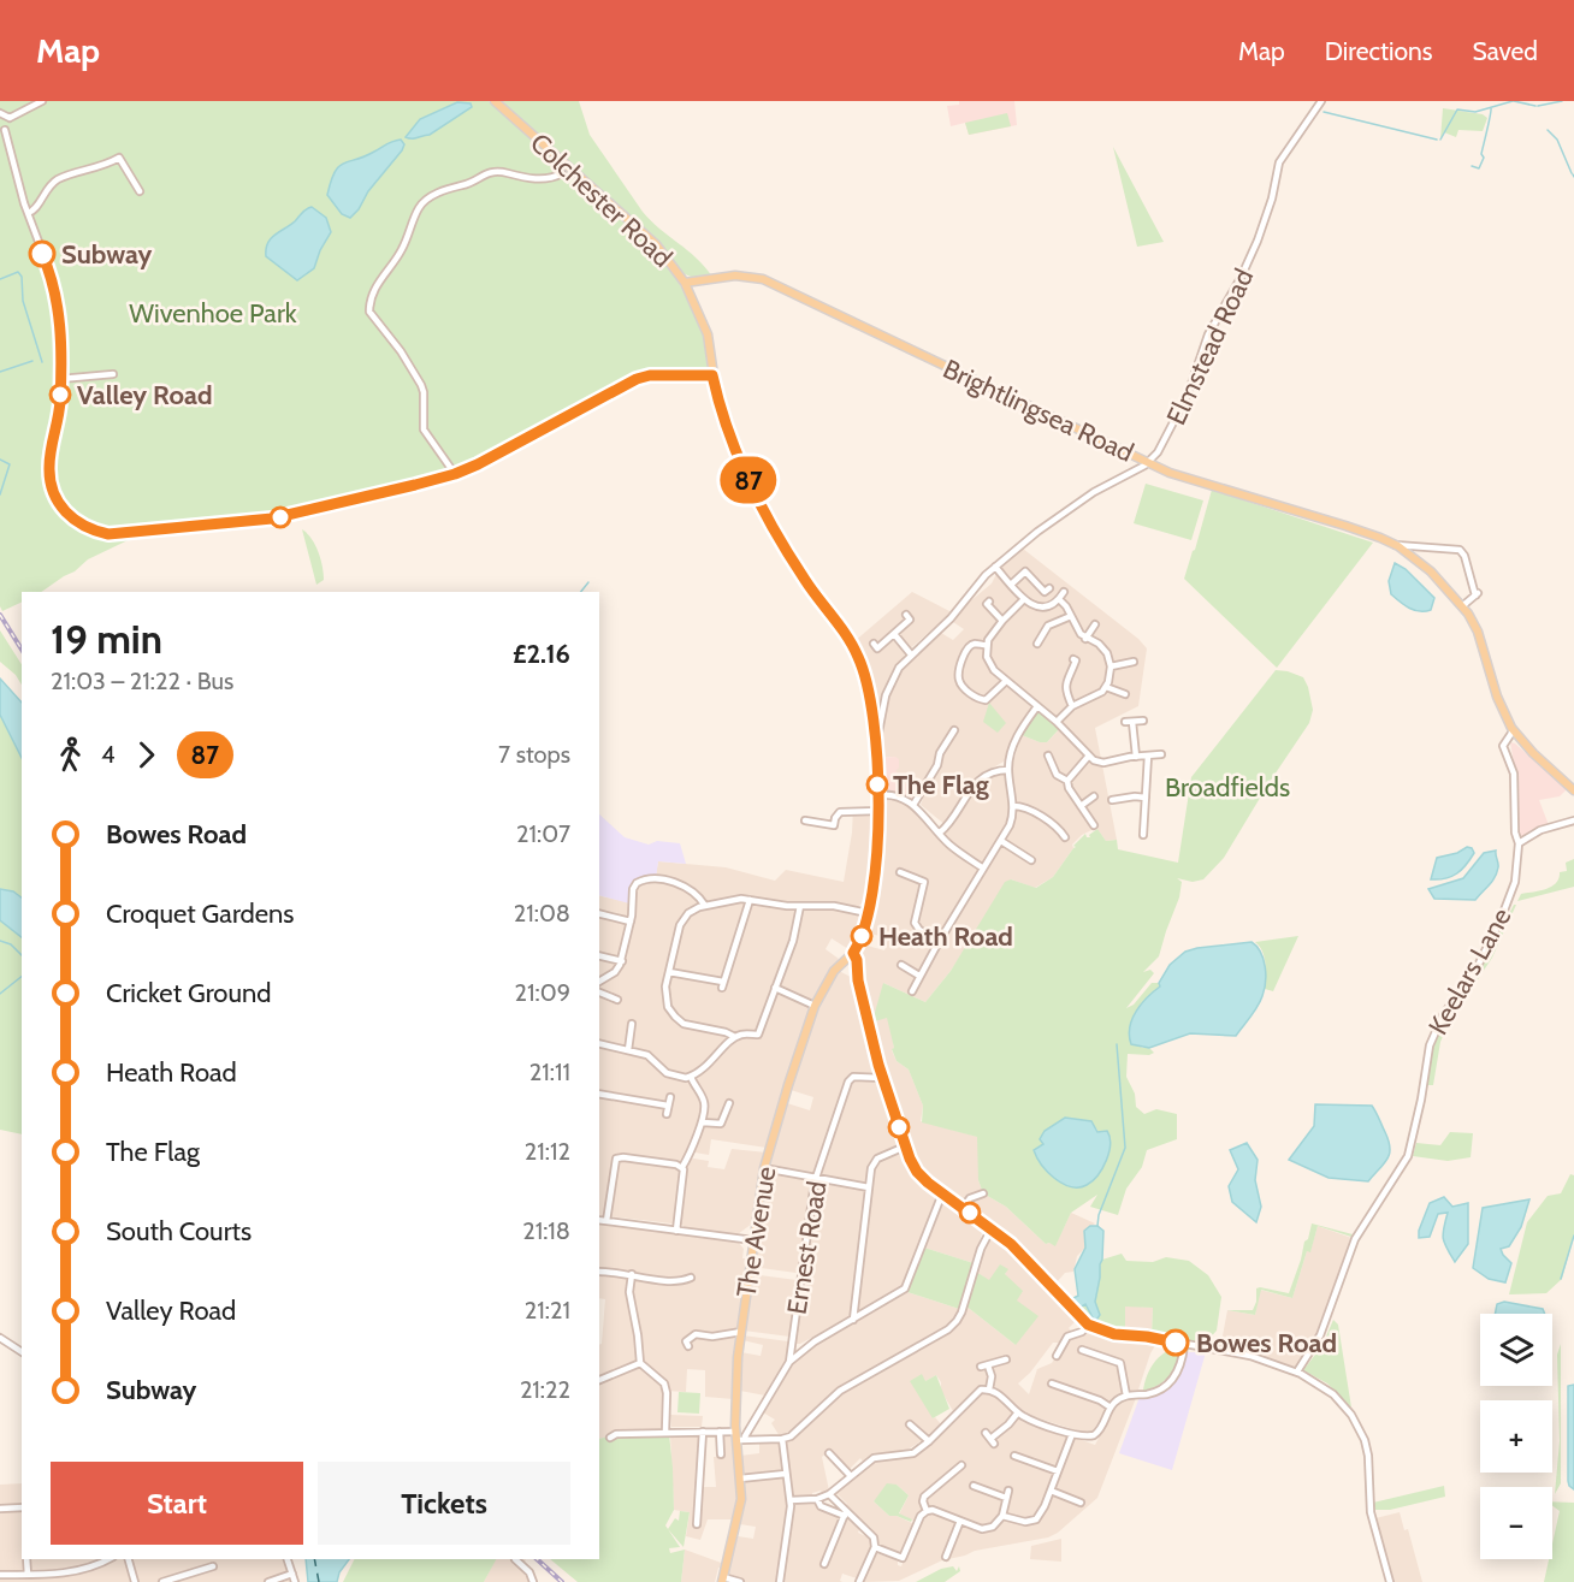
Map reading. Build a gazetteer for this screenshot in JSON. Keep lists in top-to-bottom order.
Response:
{
  "streets": {
    "main road": ["Colchester Road", "Brightlingsea Road", "The Avenue"],
    "street": ["Elmstead Road", "Keelars Lane", "Ernest Road"]
  },
  "crossings": [
    ["Colchester Road", "Elmstead Road"],
    ["Colchester Road", "Brightlingsea Road"],
    ["Colchester Road", "The Avenue"],
    ["Elmstead Road", "Brightlingsea Road"],
    ["The Avenue", "Ernest Road"]
  ],
  "parks": ["Wivenhoe Park", "Broadfields"],
  "places": [
    "Subway",
    "Valley Road",
    "The Flag",
    "Heath Road",
    "Bowes Road"
  ],
  "lines": ["bus line 87"],
  "page": {
    "header": "Map",
    "nav": ["Map", "Directions", "Saved"],
    "on_map": "87",
    "heading": ["19 min", "21:03 – 21:22 · Bus", "£2.16"],
    "legs": ["4", "87", "7 stops"],
    "list": [
      {
        "name": "Bowes Road",
        "value": "21:07"
      },
      {
        "name": "Croquet Gardens",
        "value": "21:08"
      },
      {
        "name": "Cricket Ground",
        "value": "21:09"
      },
      {
        "name": "Heath Road",
        "value": "21:11"
      },
      {
        "name": "The Flag",
        "value": "21:12"
      },
      {
        "name": "South Courts",
        "value": "21:18"
      },
      {
        "name": "Valley Road",
        "value": "21:21"
      },
      {
        "name": "Subway",
        "value": "21:22"
      }
    ],
    "map_buttons": ["+", "−"],
    "buttons": ["Start", "Tickets"]
  }
}
